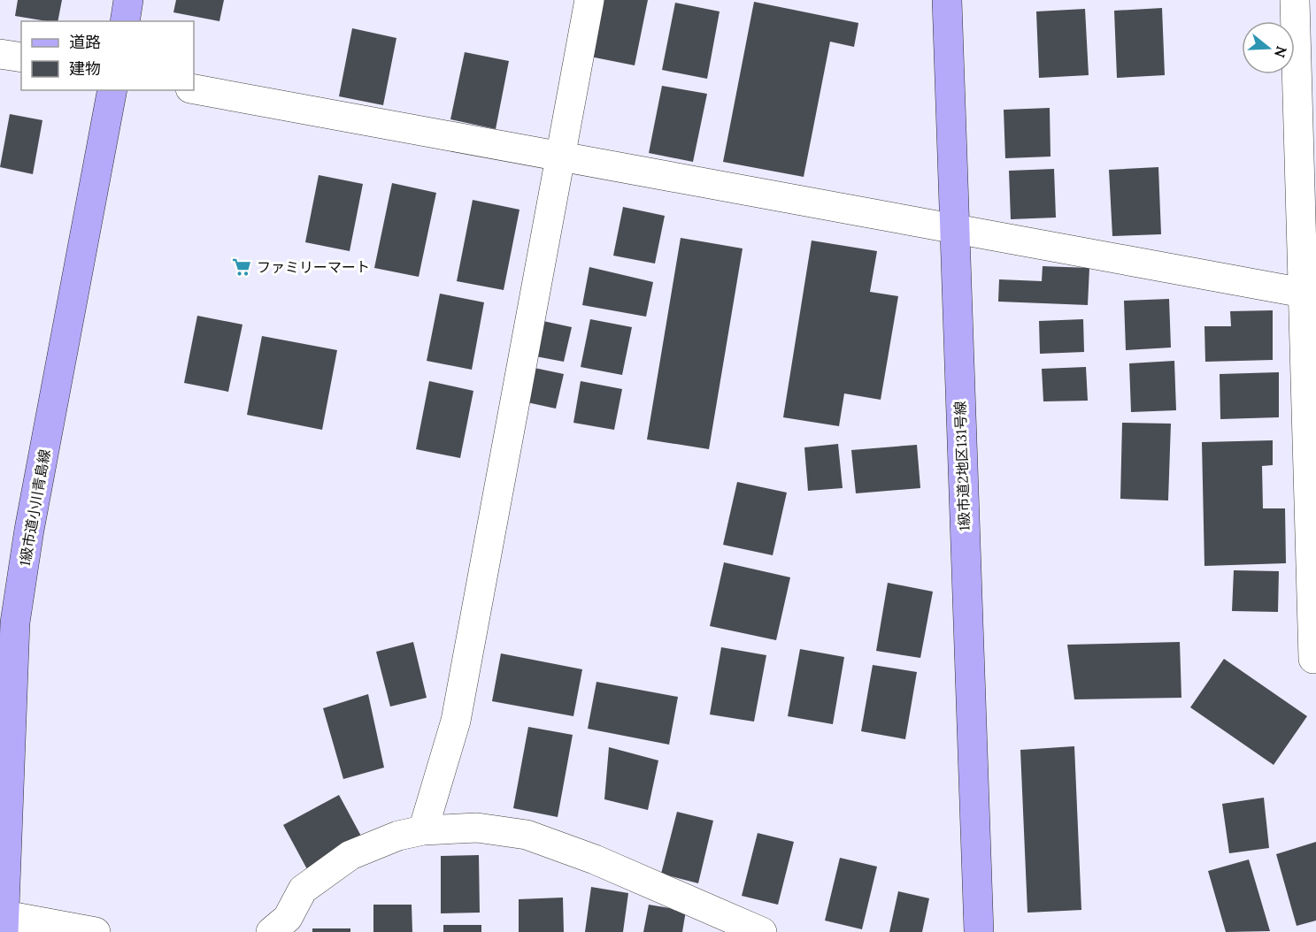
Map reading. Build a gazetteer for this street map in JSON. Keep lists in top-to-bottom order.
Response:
{
  "streets": {
    "street": ["1級市道2地区131号線", "1級市道小川青島線"]
  },
  "places": {
    "supermarket": ["ファミリーマート"]
  },
  "legend": ["道路", "建物"],
  "north": "right"
}
